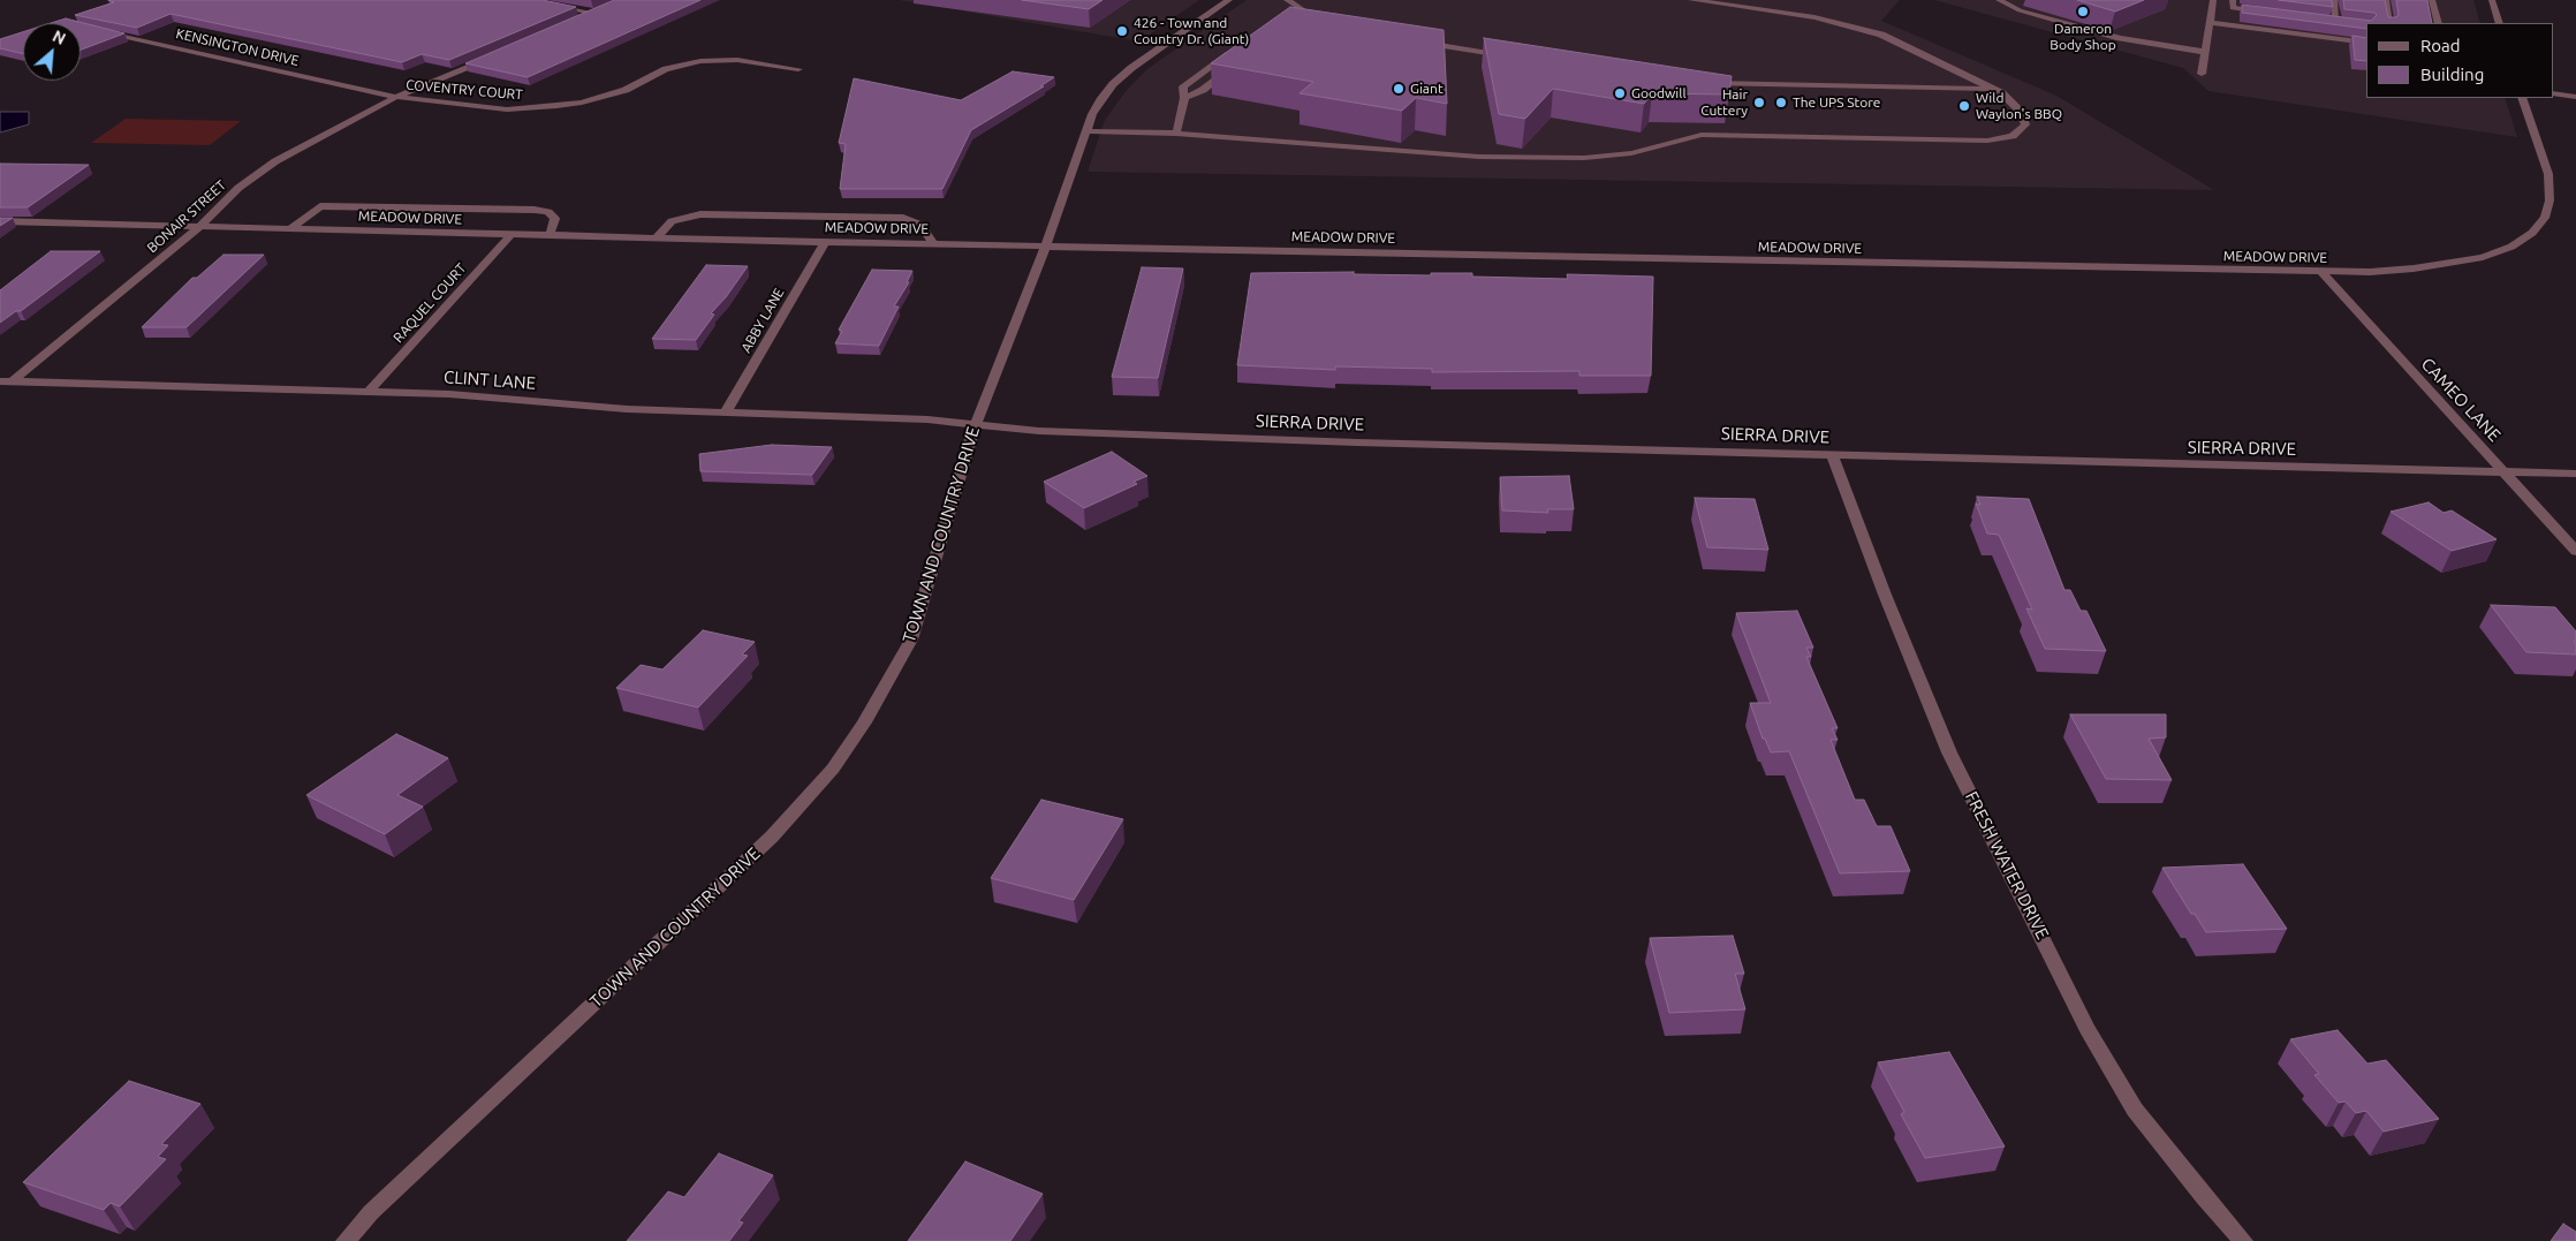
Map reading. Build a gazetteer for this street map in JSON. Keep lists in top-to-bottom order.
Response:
{
  "streets": {
    "street": [
      "KENSINGTON DRIVE",
      "COVENTRY COURT",
      "BONAIR STREET",
      "MEADOW DRIVE",
      "RAQUEL COURT",
      "ABBY LANE",
      "CLINT LANE",
      "CAMEO LANE",
      "SIERRA DRIVE",
      "TOWN AND COUNTRY DRIVE",
      "FRESH WATER DRIVE"
    ]
  },
  "crossings": [
    ["KENSINGTON DRIVE", "COVENTRY COURT"],
    ["KENSINGTON DRIVE", "BONAIR STREET"],
    ["COVENTRY COURT", "BONAIR STREET"],
    ["BONAIR STREET", "MEADOW DRIVE"],
    ["BONAIR STREET", "CLINT LANE"],
    ["MEADOW DRIVE", "RAQUEL COURT"],
    ["MEADOW DRIVE", "ABBY LANE"],
    ["MEADOW DRIVE", "CAMEO LANE"],
    ["MEADOW DRIVE", "TOWN AND COUNTRY DRIVE"],
    ["RAQUEL COURT", "CLINT LANE"],
    ["ABBY LANE", "CLINT LANE"],
    ["CLINT LANE", "SIERRA DRIVE"],
    ["CLINT LANE", "TOWN AND COUNTRY DRIVE"],
    ["CAMEO LANE", "SIERRA DRIVE"],
    ["SIERRA DRIVE", "TOWN AND COUNTRY DRIVE"],
    ["SIERRA DRIVE", "FRESH WATER DRIVE"]
  ],
  "places": [
    "Dameron Body Shop",
    "426 - Town and Country Dr. (Giant)",
    "Giant",
    "Goodwill",
    "Hair Cuttery",
    "The UPS Store",
    "Wild Waylon's BBQ"
  ],
  "legend": ["Road", "Building"],
  "north": "top right"
}
